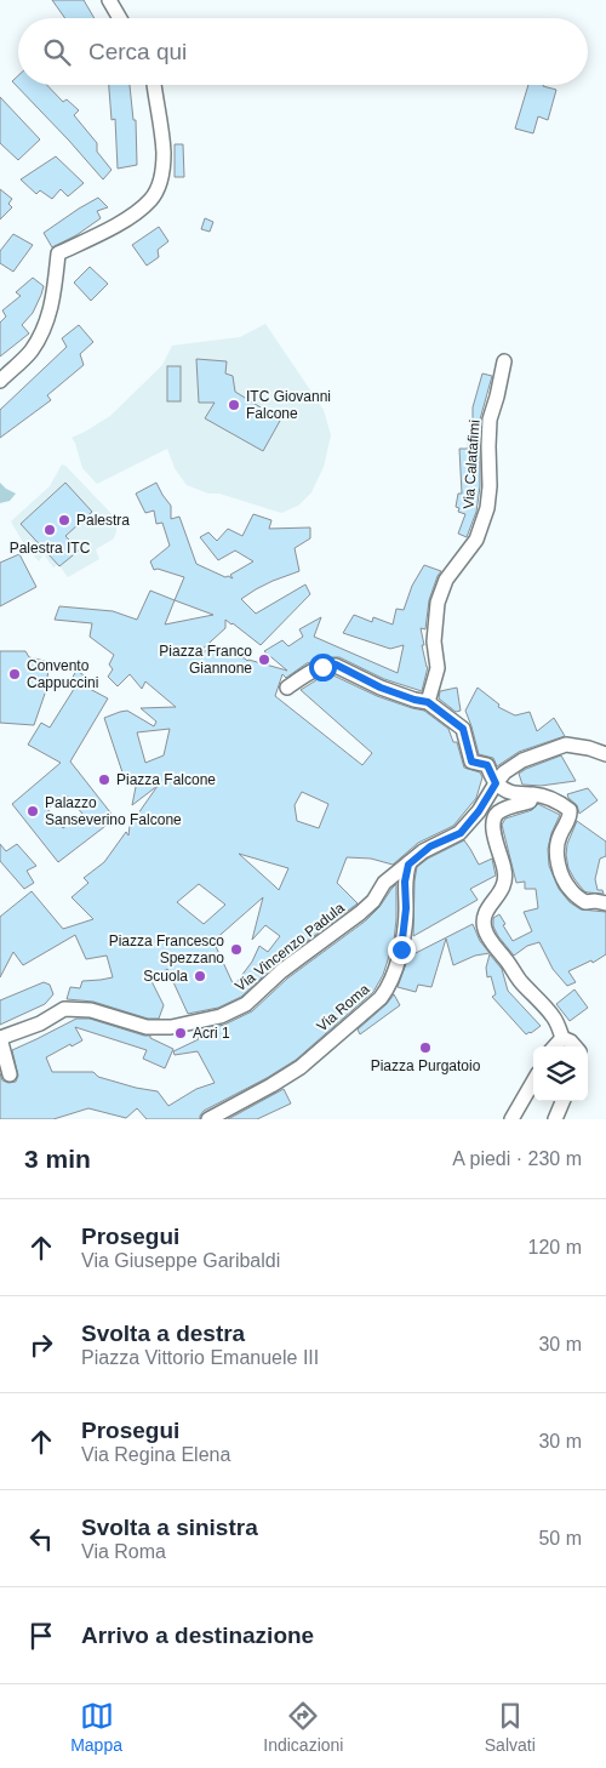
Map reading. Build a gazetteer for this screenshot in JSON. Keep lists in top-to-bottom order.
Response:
{
  "streets": {
    "street": ["Via Calatafimi", "Via Vincenzo Padula", "Via Roma"]
  },
  "crossings": [
    ["Via Vincenzo Padula", "Via Roma"]
  ],
  "places": [
    "ITC Giovanni Falcone",
    "Palestra",
    "Palestra ITC",
    "Piazza Franco Giannone",
    "Convento Cappuccini",
    "Piazza Falcone",
    "Palazzo Sanseverino Falcone",
    "Piazza Francesco Spezzano",
    "Scuola",
    "Acri 1",
    "Piazza Purgatoio"
  ],
  "page": {
    "search": "Cerca qui",
    "heading": ["3 min", "A piedi · 230 m"],
    "list": [
      ["Prosegui", "Via Giuseppe Garibaldi", "120 m"],
      ["Svolta a destra", "Piazza Vittorio Emanuele III", "30 m"],
      ["Prosegui", "Via Regina Elena", "30 m"],
      ["Svolta a sinistra", "Via Roma", "50 m"],
      "Arrivo a destinazione"
    ],
    "nav": ["Mappa", "Indicazioni", "Salvati"]
  }
}
